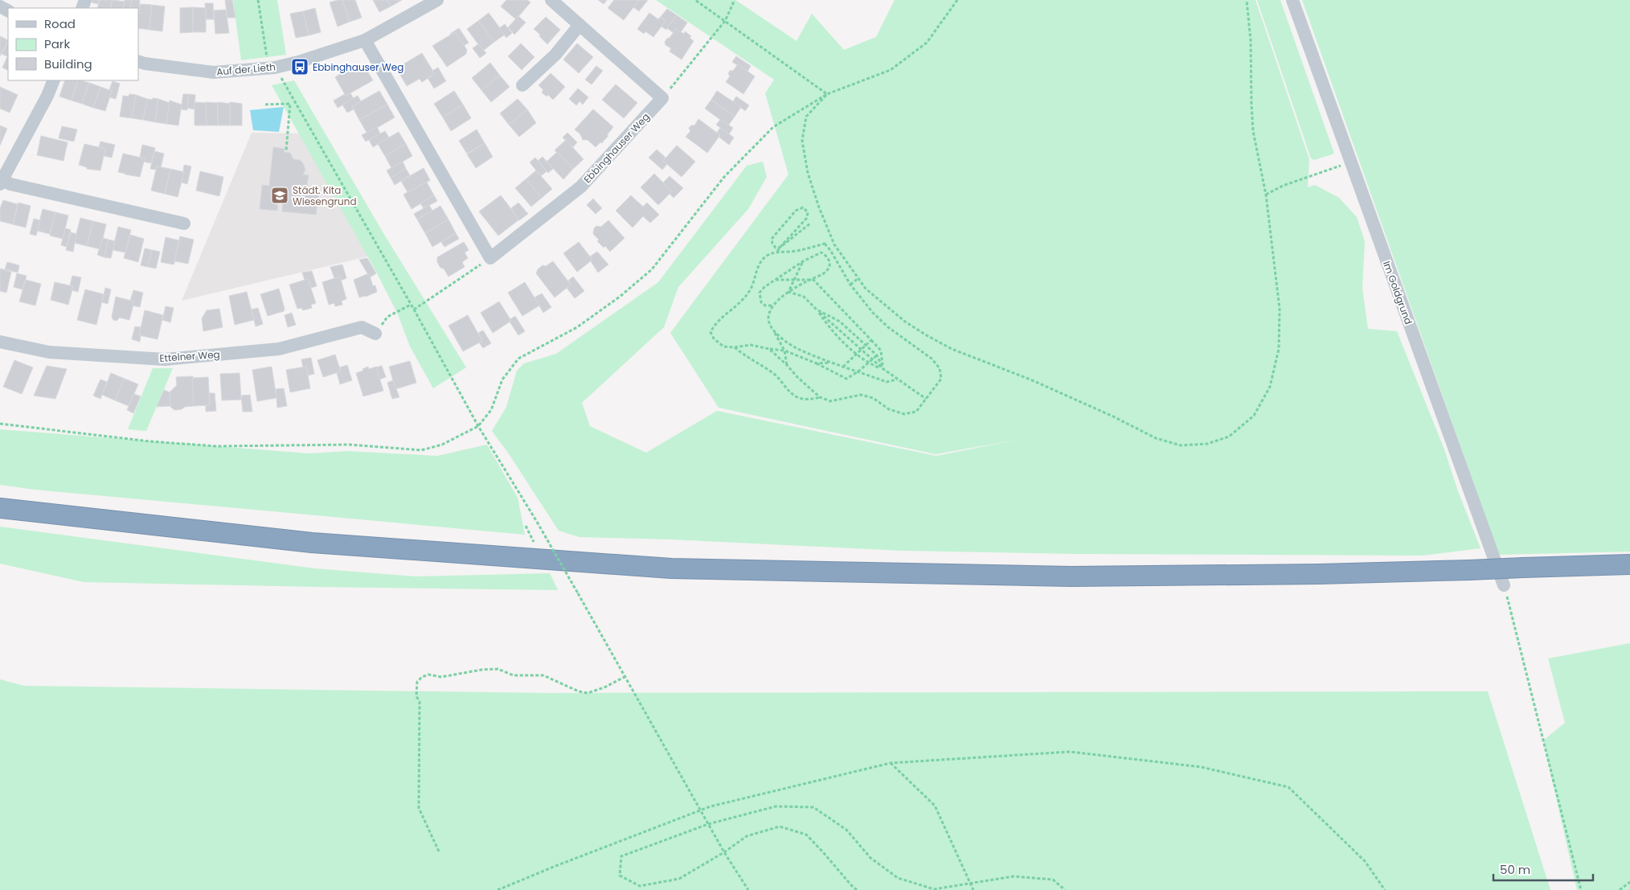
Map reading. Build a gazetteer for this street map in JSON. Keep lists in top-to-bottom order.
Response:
{
  "streets": {
    "street": [
      "Auf der Lieth",
      "Ebbinghauser Weg",
      "Im Goldgrund",
      "Ettelner Weg"
    ]
  },
  "places": {
    "bus stop": ["Ebbinghauser Weg"],
    "school or university": ["Städt. Kita Wiesengrund"]
  },
  "legend": ["Road", "Park", "Building"],
  "scale_bar": "50 m"
}
